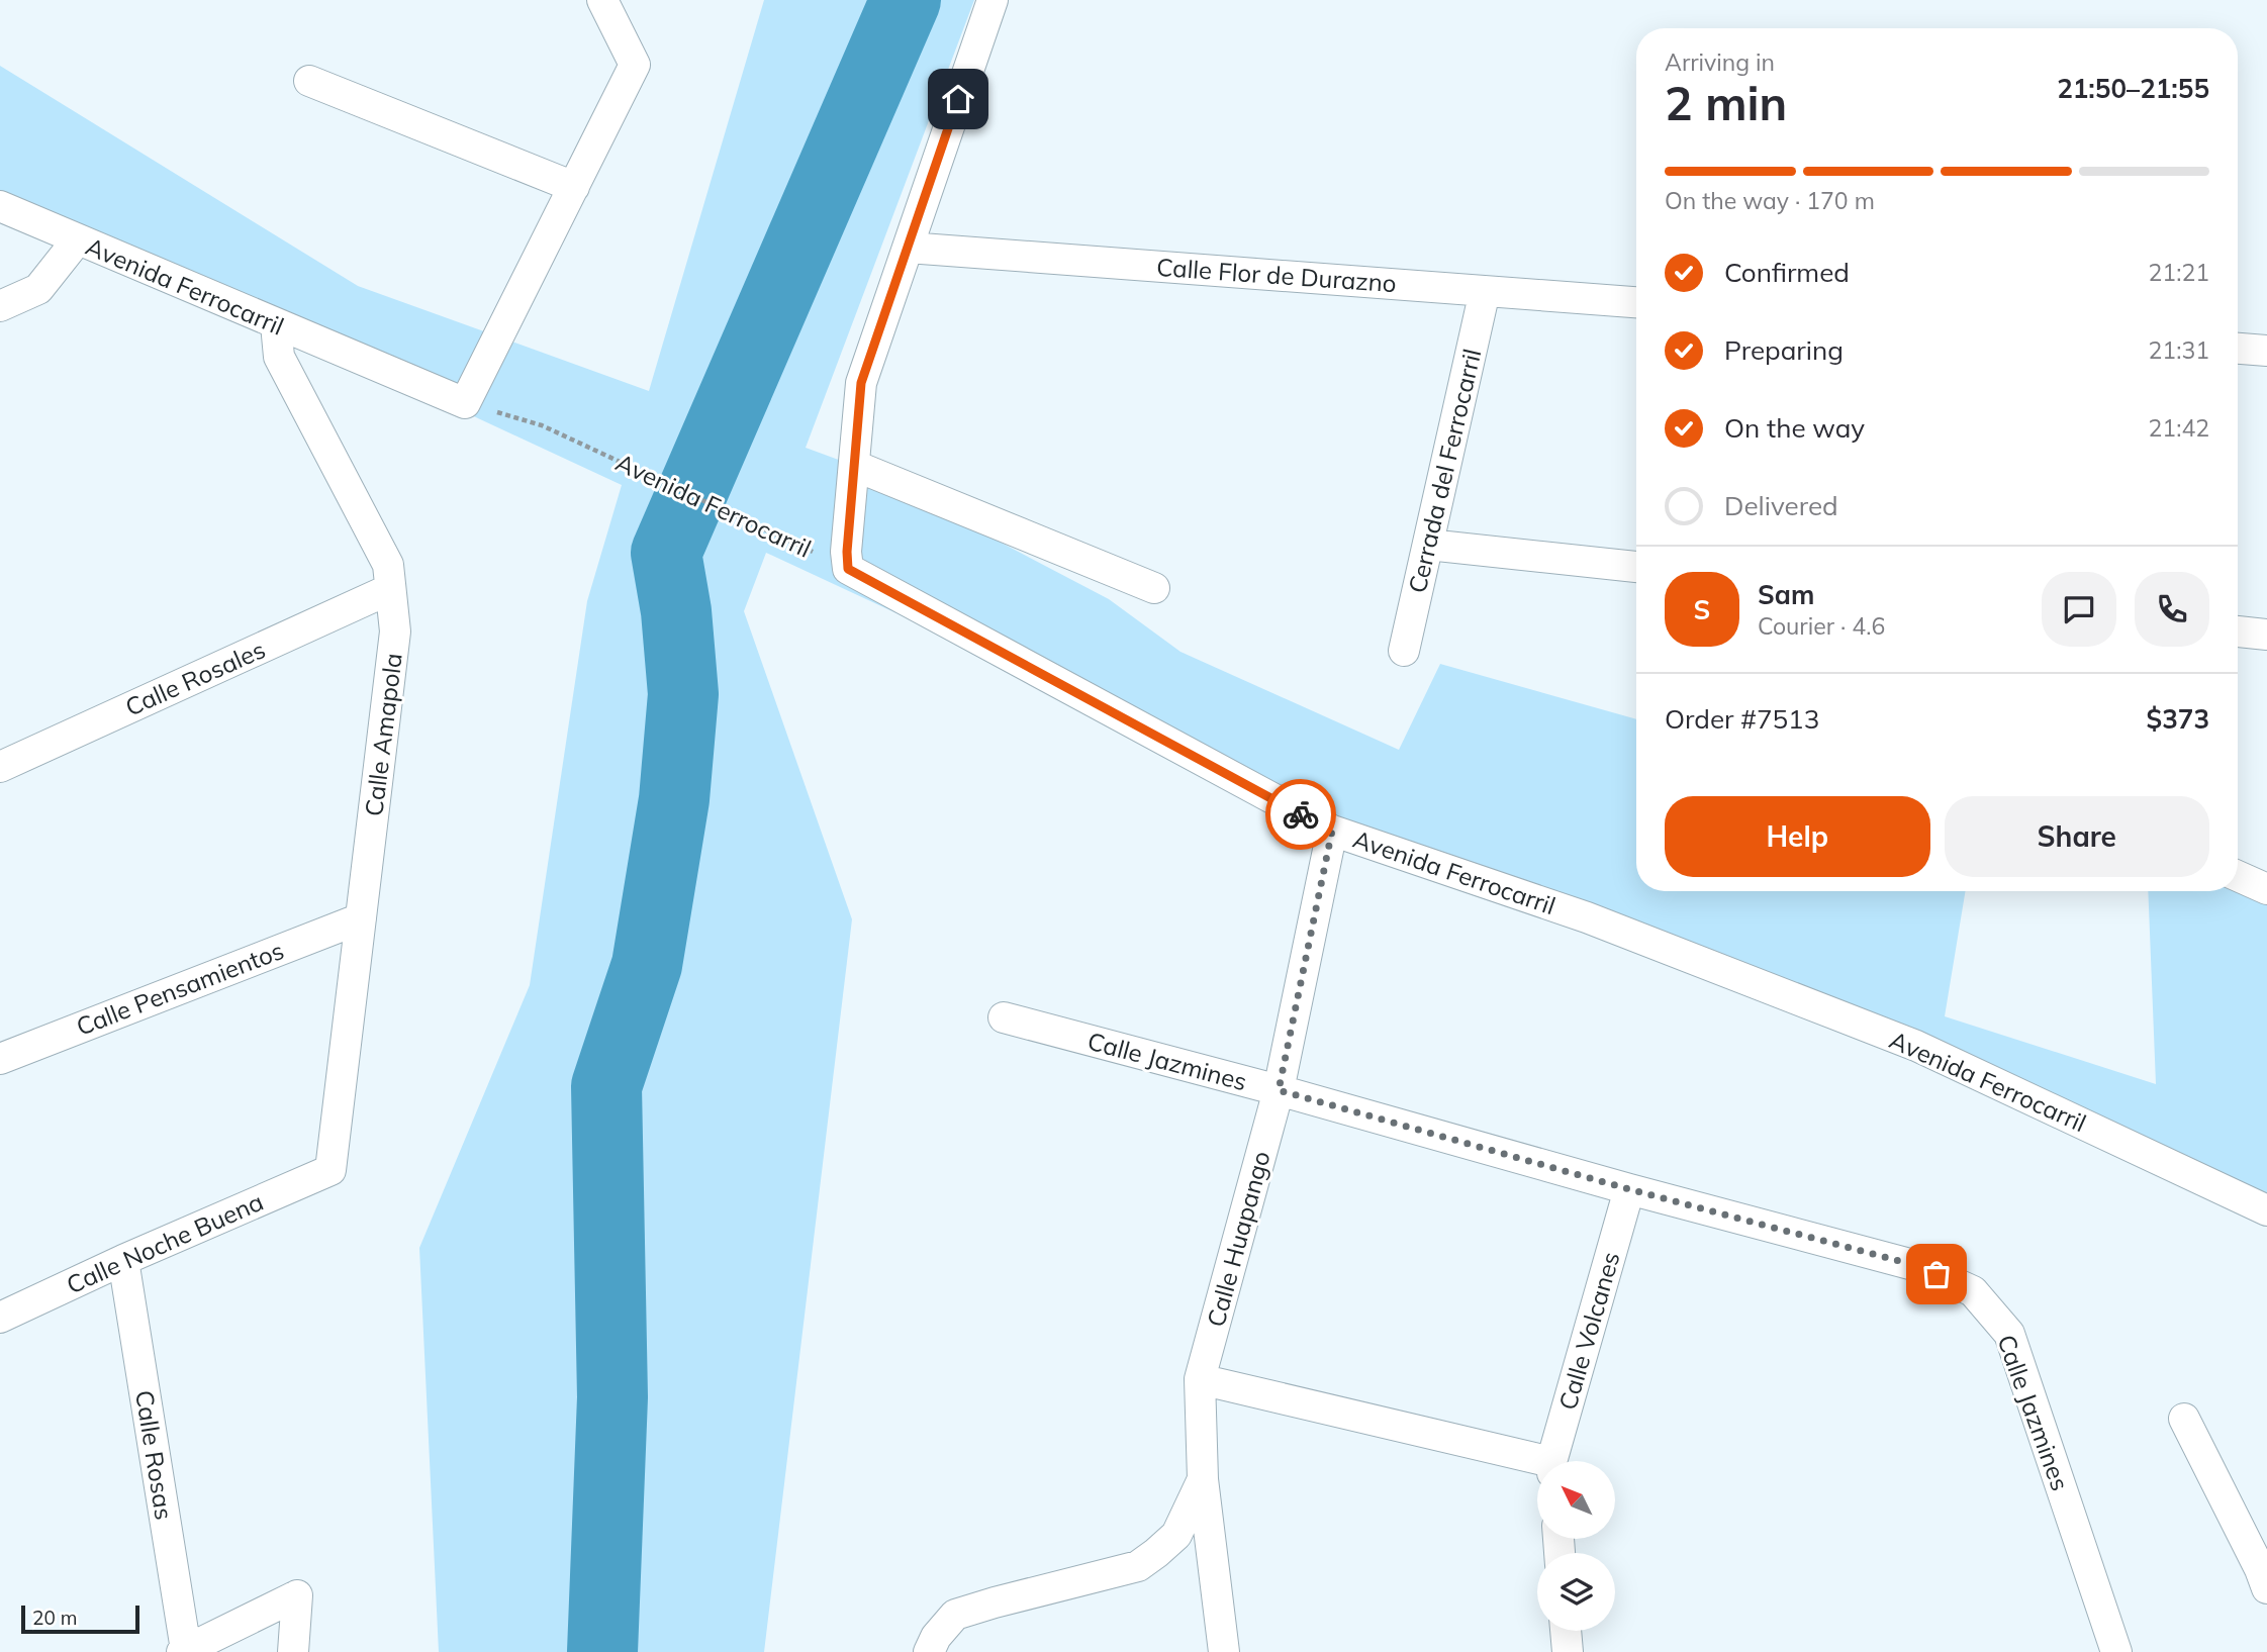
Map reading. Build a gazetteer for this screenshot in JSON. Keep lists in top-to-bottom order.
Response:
{
  "streets": {
    "street": [
      "Calle Flor de Durazno",
      "Avenida Ferrocarril",
      "Cerrada del Ferrocarril",
      "Calle Rosales",
      "Calle Amapola",
      "Calle Pensamientos",
      "Calle Jazmines",
      "Calle Huapango",
      "Calle Noche Buena",
      "Calle Volcanes",
      "Calle Rosas"
    ]
  },
  "crossings": [
    ["Calle Flor de Durazno", "Cerrada del Ferrocarril"],
    ["Avenida Ferrocarril", "Calle Amapola"],
    ["Avenida Ferrocarril", "Calle Huapango"],
    ["Calle Rosales", "Calle Amapola"],
    ["Calle Amapola", "Calle Pensamientos"],
    ["Calle Amapola", "Calle Noche Buena"],
    ["Calle Jazmines", "Calle Huapango"],
    ["Calle Jazmines", "Calle Volcanes"],
    ["Calle Noche Buena", "Calle Rosas"]
  ],
  "scale_bar": "20 m",
  "north": "top left",
  "page": {
    "heading": ["2 min", "Arriving in", "21:50–21:55"],
    "panel": [
      "Sam",
      "Courier · 4.6",
      "Order #7513",
      "$373"
    ],
    "bar": "On the way · 170 m",
    "list": [
      ["Confirmed", "21:21"],
      ["Preparing", "21:31"],
      ["On the way", "21:42"],
      "Delivered"
    ],
    "round": "S",
    "buttons": ["Help", "Share"],
    "scale": "20 m"
  }
}
